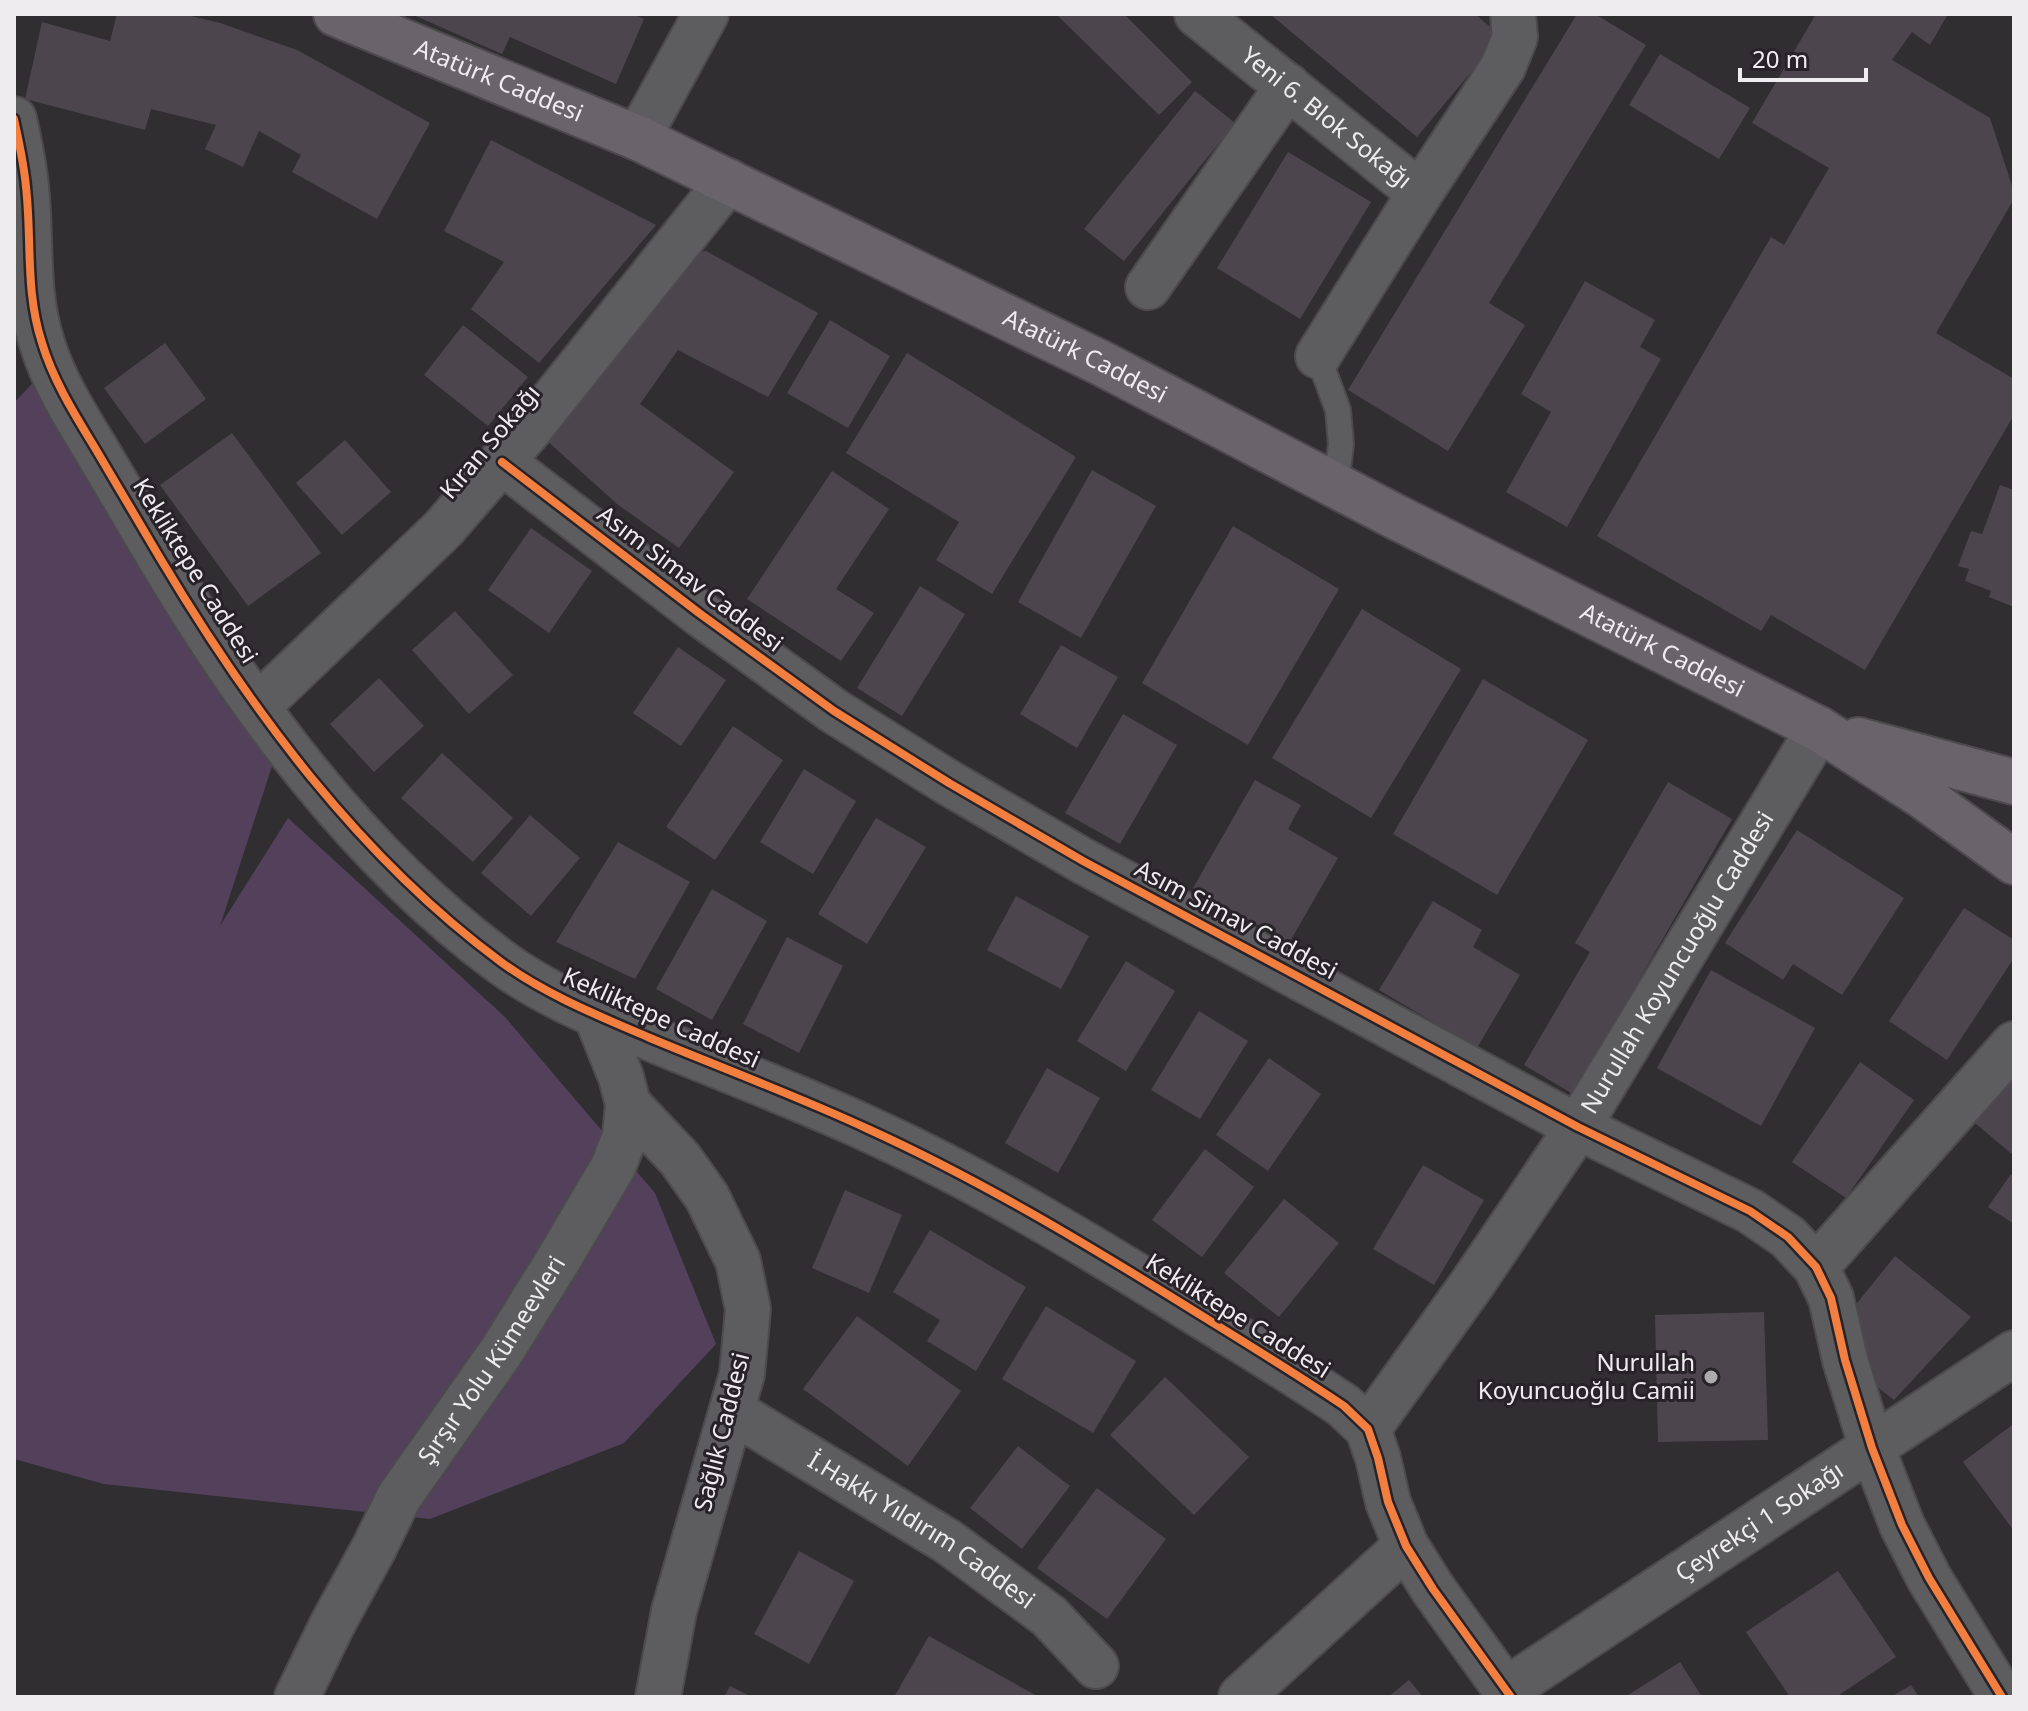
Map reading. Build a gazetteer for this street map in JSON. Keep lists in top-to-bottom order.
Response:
{
  "streets": {
    "main road": ["Atatürk Caddesi"],
    "street": [
      "Yeni 6. Blok Sokağı",
      "Kıran Sokağı",
      "Kekliktepe Caddesi",
      "Asım Simav Caddesi",
      "Nurullah Koyuncuoğlu Caddesi",
      "Şırşır Yolu Kümeevleri",
      "Sağlık Caddesi",
      "Çeyrekçi 1 Sokağı",
      "İ.Hakkı Yıldırım Caddesi"
    ]
  },
  "crossings": [
    ["Atatürk Caddesi", "Kıran Sokağı"],
    ["Atatürk Caddesi", "Nurullah Koyuncuoğlu Caddesi"],
    ["Kıran Sokağı", "Kekliktepe Caddesi"],
    ["Kıran Sokağı", "Asım Simav Caddesi"],
    ["Kekliktepe Caddesi", "Nurullah Koyuncuoğlu Caddesi"],
    ["Kekliktepe Caddesi", "Şırşır Yolu Kümeevleri"],
    ["Asım Simav Caddesi", "Nurullah Koyuncuoğlu Caddesi"],
    ["Asım Simav Caddesi", "Çeyrekçi 1 Sokağı"],
    ["Şırşır Yolu Kümeevleri", "Sağlık Caddesi"],
    ["Sağlık Caddesi", "İ.Hakkı Yıldırım Caddesi"]
  ],
  "places": ["Nurullah Koyuncuoğlu Camii"],
  "scale_bar": "20 m"
}
